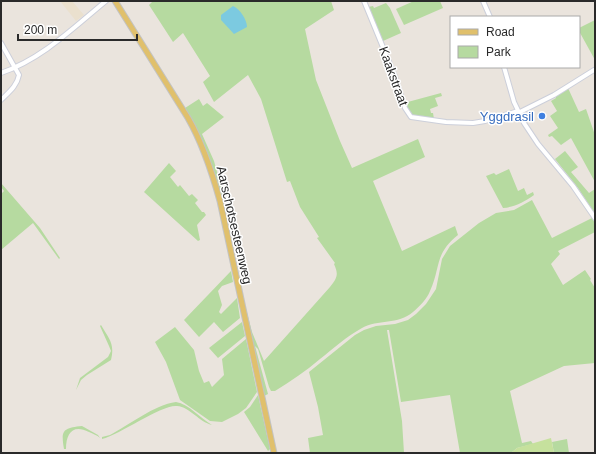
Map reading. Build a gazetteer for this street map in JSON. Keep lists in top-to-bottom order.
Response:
{
  "streets": {
    "main road": ["Aarschotsesteenweg"],
    "street": ["Kaakstraat"]
  },
  "places": ["Yggdrasil"],
  "legend": ["Road", "Park"],
  "scale_bar": "200 m"
}
